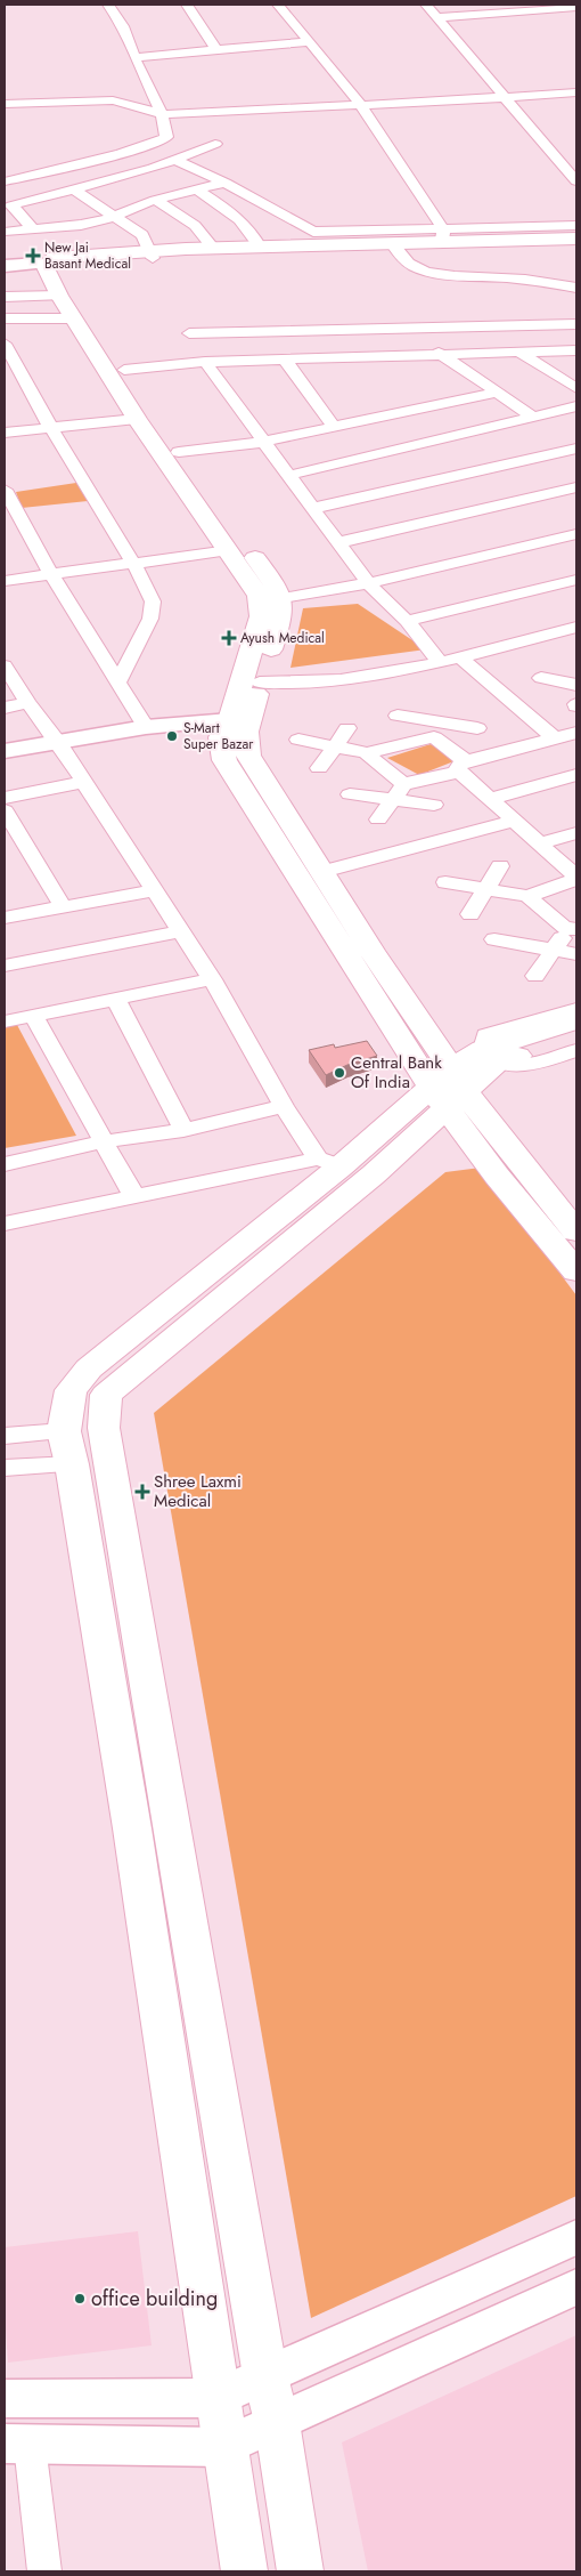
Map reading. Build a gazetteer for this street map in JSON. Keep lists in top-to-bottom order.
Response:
{
  "places": {
    "health": ["New Jai Basant Medical", "Ayush Medical", "Shree Laxmi Medical"],
    "other": ["S-Mart Super Bazar", "Central Bank Of India", "office building"]
  }
}
